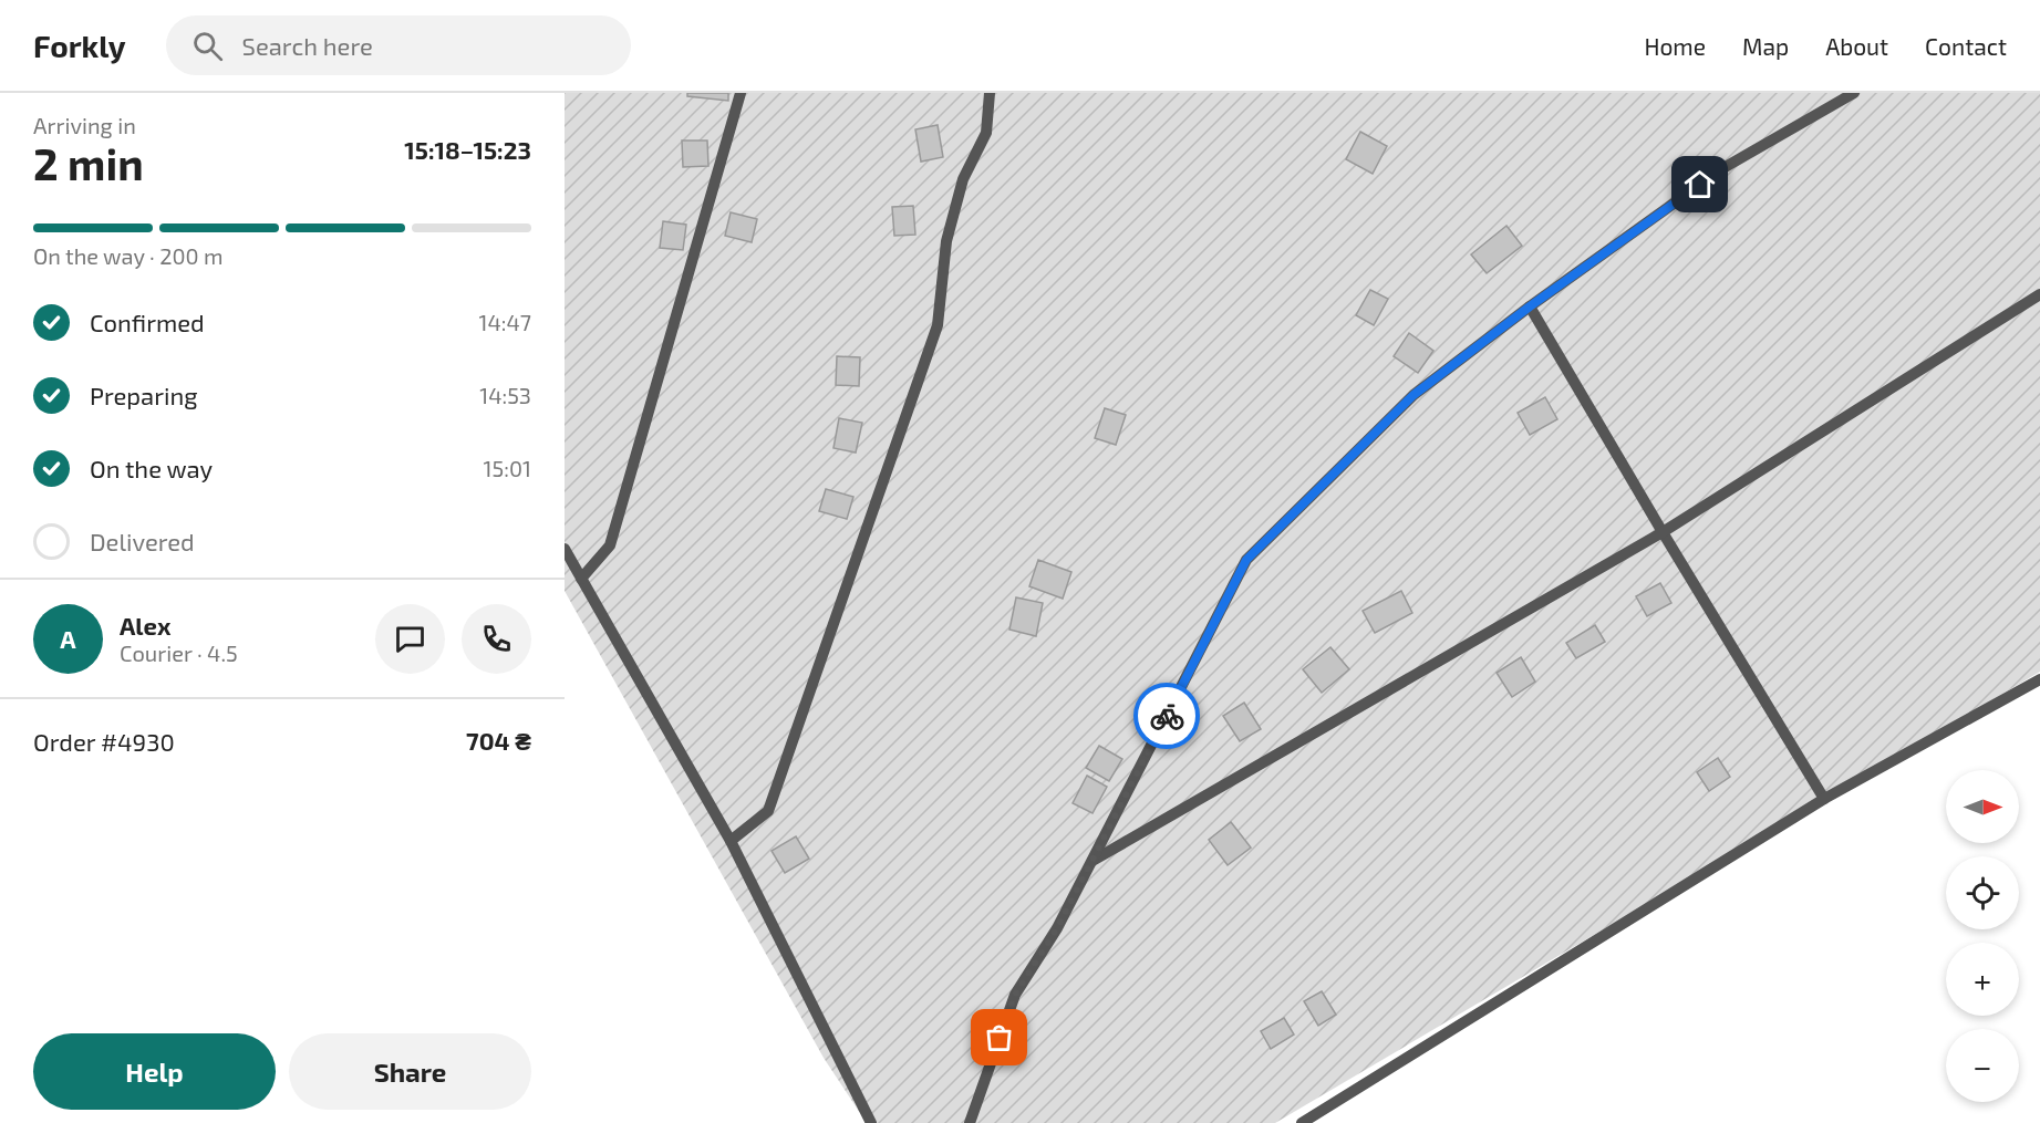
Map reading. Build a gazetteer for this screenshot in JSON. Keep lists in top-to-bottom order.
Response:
{
  "north": "right",
  "page": {
    "header": "Forkly",
    "search": "Search here",
    "nav": [
      "Home",
      "Map",
      "About",
      "Contact"
    ],
    "heading": ["2 min", "Arriving in", "15:18–15:23"],
    "panel": [
      "Alex",
      "Courier · 4.5",
      "Order #4930",
      "704 ₴"
    ],
    "bar": "On the way · 200 m",
    "list": [
      ["Confirmed", "14:47"],
      ["Preparing", "14:53"],
      ["On the way", "15:01"],
      "Delivered"
    ],
    "round": "A",
    "map_buttons": ["+", "−"],
    "buttons": ["Help", "Share"]
  }
}
